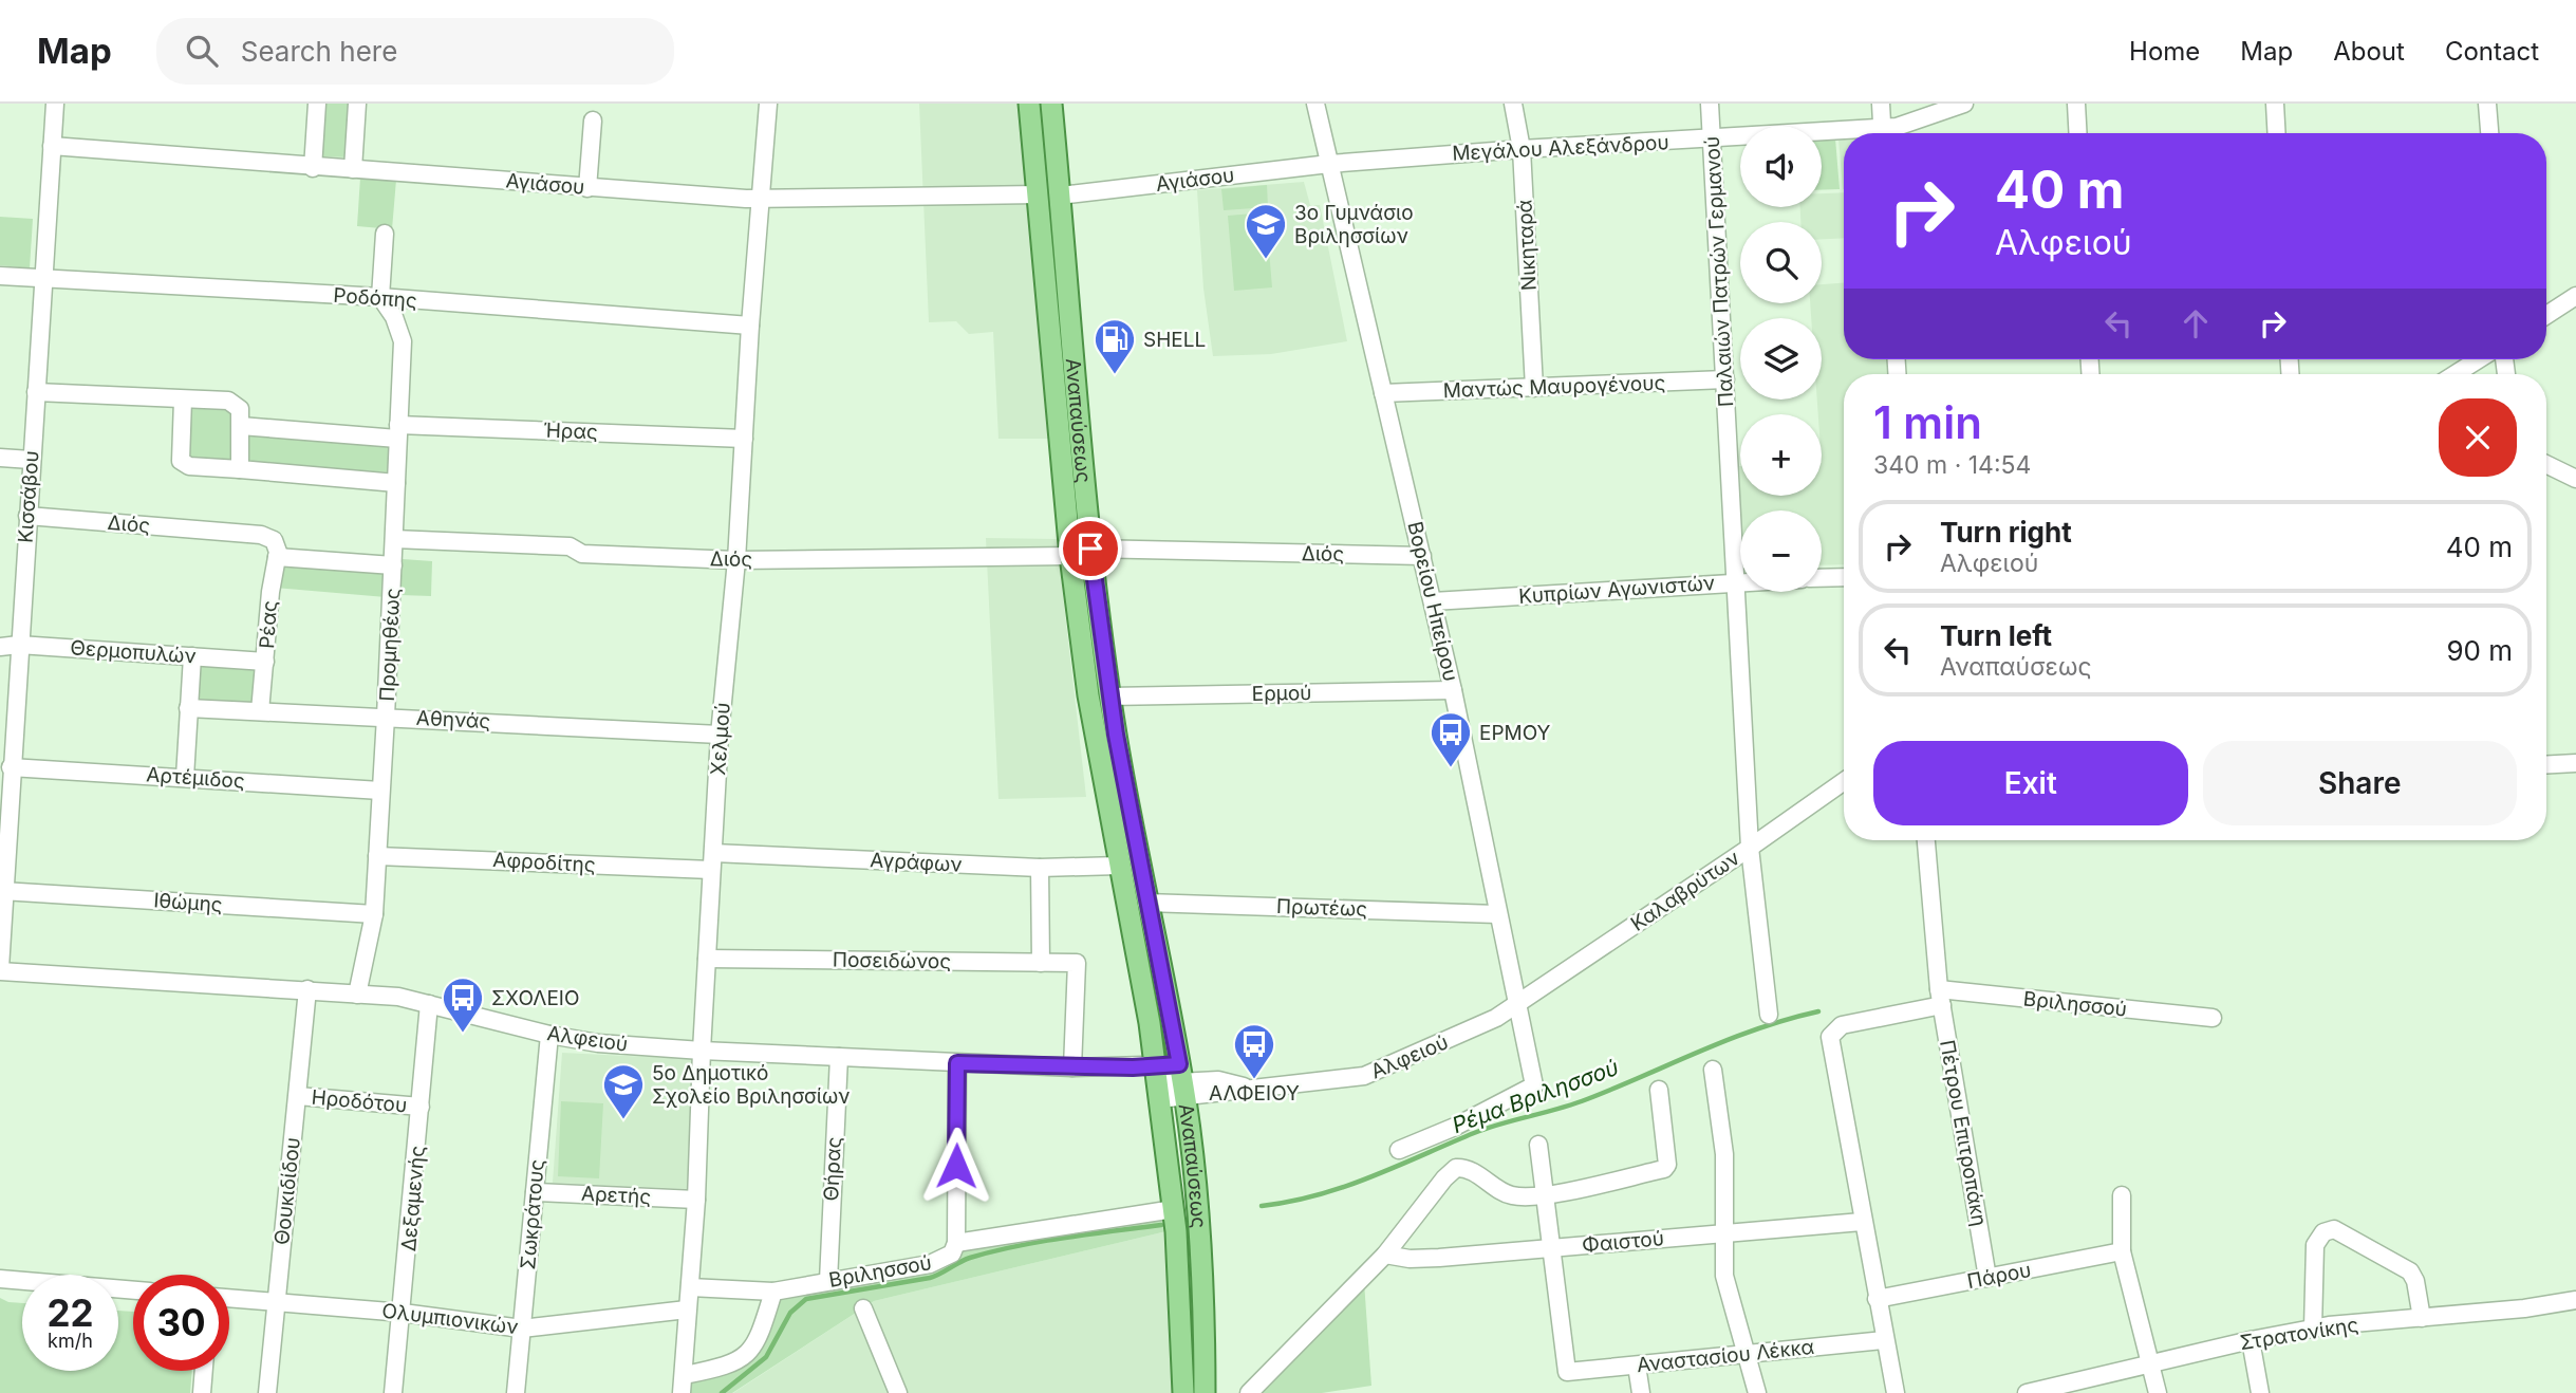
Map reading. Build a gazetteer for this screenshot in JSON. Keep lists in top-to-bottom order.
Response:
{
  "streets": {
    "main road": ["Αναπαύσεως"],
    "street": [
      "Μεγάλου Αλεξάνδρου",
      "Αγιάσου",
      "Νικηταρά",
      "Παλαιών Πατρών Γερμανού",
      "Ροδόπης",
      "Μαντώς Μαυρογένους",
      "Ήρας",
      "Κισσάβου",
      "Διός",
      "Κυπρίων Αγωνιστών",
      "Βορείου Ηπείρου",
      "Ρέας",
      "Προμηθέως",
      "Θερμοπυλών",
      "Ερμού",
      "Αθηνάς",
      "Χελμού",
      "Αρτέμιδος",
      "Αφροδίτης",
      "Αγράφων",
      "Καλαβρύτων",
      "Ιθώμης",
      "Πρωτέως",
      "Ποσειδώνος",
      "Βριλησσού",
      "Αλφειού",
      "Ηροδότου",
      "Πέτρου Επιτροπάκη",
      "Θήρας",
      "Θουκιδίδου",
      "Αρετής",
      "Δεξαμενής",
      "Σωκράτους",
      "Φαιστού",
      "Πάρου",
      "Ολυμπιονικών",
      "Στρατονίκης",
      "Αναστασίου Λέκκα"
    ]
  },
  "crossings": [
    ["Μεγάλου Αλεξάνδρου", "Αγιάσου"],
    ["Μεγάλου Αλεξάνδρου", "Νικηταρά"],
    ["Μεγάλου Αλεξάνδρου", "Παλαιών Πατρών Γερμανού"],
    ["Μεγάλου Αλεξάνδρου", "Βορείου Ηπείρου"],
    ["Αγιάσου", "Αναπαύσεως"],
    ["Αγιάσου", "Κισσάβου"],
    ["Αγιάσου", "Βορείου Ηπείρου"],
    ["Αγιάσου", "Χελμού"],
    ["Νικηταρά", "Μαντώς Μαυρογένους"],
    ["Παλαιών Πατρών Γερμανού", "Μαντώς Μαυρογένους"],
    ["Παλαιών Πατρών Γερμανού", "Κυπρίων Αγωνιστών"],
    ["Παλαιών Πατρών Γερμανού", "Καλαβρύτων"],
    ["Ροδόπης", "Κισσάβου"],
    ["Ροδόπης", "Προμηθέως"],
    ["Ροδόπης", "Χελμού"],
    ["Μαντώς Μαυρογένους", "Βορείου Ηπείρου"],
    ["Αναπαύσεως", "Διός"],
    ["Αναπαύσεως", "Ερμού"],
    ["Αναπαύσεως", "Αγράφων"],
    ["Αναπαύσεως", "Πρωτέως"],
    ["Αναπαύσεως", "Βριλησσού"],
    ["Αναπαύσεως", "Αλφειού"],
    ["Ήρας", "Προμηθέως"],
    ["Ήρας", "Χελμού"],
    ["Κισσάβου", "Διός"],
    ["Κισσάβου", "Θερμοπυλών"],
    ["Κισσάβου", "Αρτέμιδος"],
    ["Κισσάβου", "Ιθώμης"],
    ["Κισσάβου", "Αλφειού"],
    ["Διός", "Βορείου Ηπείρου"],
    ["Διός", "Ρέας"],
    ["Διός", "Προμηθέως"],
    ["Διός", "Χελμού"],
    ["Κυπρίων Αγωνιστών", "Βορείου Ηπείρου"],
    ["Βορείου Ηπείρου", "Ερμού"],
    ["Βορείου Ηπείρου", "Καλαβρύτων"],
    ["Βορείου Ηπείρου", "Πρωτέως"],
    ["Βορείου Ηπείρου", "Αλφειού"],
    ["Ρέας", "Θερμοπυλών"],
    ["Ρέας", "Αθηνάς"],
    ["Προμηθέως", "Αθηνάς"],
    ["Προμηθέως", "Αρτέμιδος"],
    ["Προμηθέως", "Αφροδίτης"],
    ["Προμηθέως", "Ιθώμης"],
    ["Προμηθέως", "Αλφειού"],
    ["Αθηνάς", "Χελμού"],
    ["Χελμού", "Αφροδίτης"],
    ["Χελμού", "Αγράφων"],
    ["Χελμού", "Ποσειδώνος"],
    ["Χελμού", "Αλφειού"],
    ["Χελμού", "Αρετής"],
    ["Χελμού", "Ολυμπιονικών"],
    ["Αφροδίτης", "Αγράφων"],
    ["Καλαβρύτων", "Αλφειού"],
    ["Ποσειδώνος", "Αλφειού"],
    ["Βριλησσού", "Πέτρου Επιτροπάκη"],
    ["Βριλησσού", "Θήρας"],
    ["Βριλησσού", "Φαιστού"],
    ["Αλφειού", "Θήρας"],
    ["Αλφειού", "Θουκιδίδου"],
    ["Αλφειού", "Δεξαμενής"],
    ["Αλφειού", "Σωκράτους"],
    ["Ηροδότου", "Θουκιδίδου"],
    ["Ηροδότου", "Δεξαμενής"],
    ["Πέτρου Επιτροπάκη", "Πάρου"],
    ["Θουκιδίδου", "Ολυμπιονικών"],
    ["Αρετής", "Σωκράτους"],
    ["Δεξαμενής", "Ολυμπιονικών"],
    ["Σωκράτους", "Ολυμπιονικών"],
    ["Φαιστού", "Αναστασίου Λέκκα"]
  ],
  "water": ["Ρέμα Βριλησσού"],
  "places": {
    "school or university": ["3ο Γυμνάσιο Βριλησσίων", "5ο Δημοτικό Σχολείο Βριλησσίων"],
    "fuel station": ["SHELL"],
    "bus stop": ["ΕΡΜΟΥ", "ΣΧΟΛΕΙΟ", "ΑΛΦΕΙΟΥ"]
  },
  "page": {
    "header": "Map",
    "search": "Search here",
    "nav": [
      "Home",
      "Map",
      "About",
      "Contact"
    ],
    "map_buttons": ["+", "−"],
    "turn": ["40 m", "Αλφειού"],
    "heading": ["1 min", "340 m · 14:54"],
    "list": [
      {
        "name": "Turn right",
        "note": "Αλφειού",
        "value": "40 m"
      },
      {
        "name": "Turn left",
        "note": "Αναπαύσεως",
        "value": "90 m"
      }
    ],
    "buttons": ["Exit", "Share"],
    "speed": "22 km/h",
    "limit": "30"
  }
}
